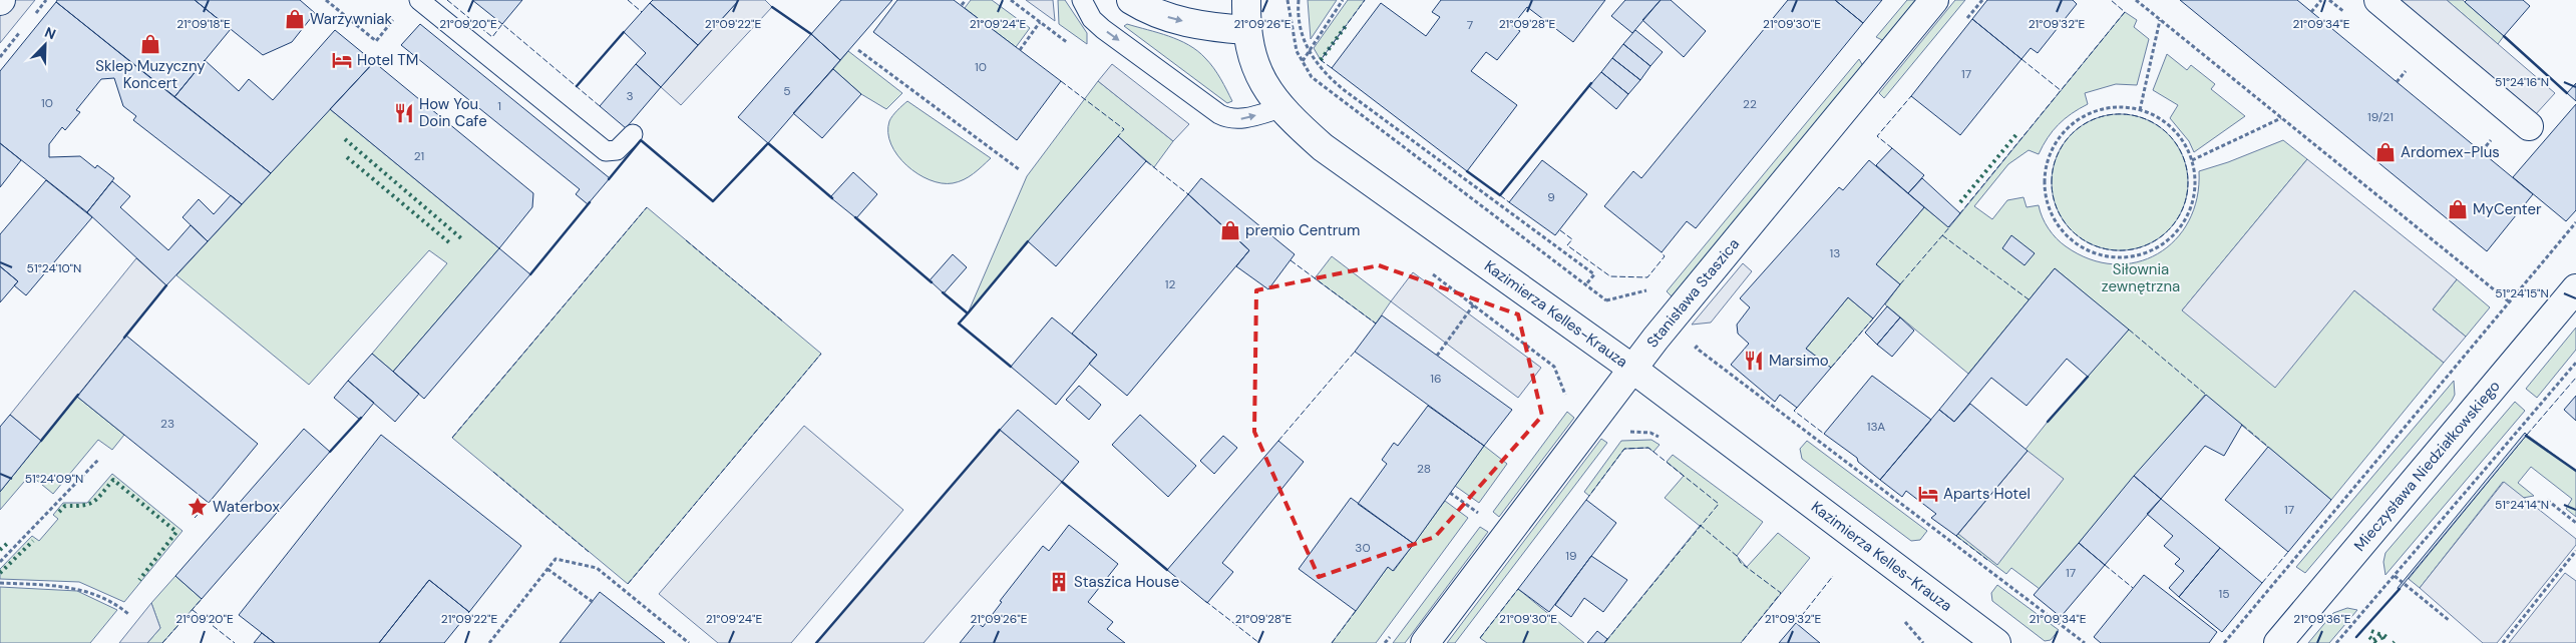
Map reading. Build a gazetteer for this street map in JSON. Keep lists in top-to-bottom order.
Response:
{
  "streets": {
    "street": ["Stanisława Staszica", "Kazimierza Kelles-Krauza", "Mieczysława Niedziałkowskiego"]
  },
  "crossings": [
    ["Stanisława Staszica", "Kazimierza Kelles-Krauza"]
  ],
  "parks": ["Siłownia zewnętrzna"],
  "places": {
    "shop": [
      "Warzywniak",
      "Sklep Muzyczny Koncert",
      "Ardomex-Plus",
      "MyCenter",
      "premio Centrum"
    ],
    "hotel": ["Hotel TM", "Aparts Hotel"],
    "restaurant": ["How You Doin Cafe", "Marsimo"],
    "place": ["Waterbox"],
    "building": ["Staszica House"]
  },
  "house_numbers": [
    "7",
    "10",
    "17",
    "5",
    "3",
    "10",
    "22",
    "1",
    "19/21",
    "21",
    "9",
    "13",
    "12",
    "16",
    "23",
    "13A",
    "28",
    "17",
    "30",
    "19",
    "17",
    "15"
  ],
  "north": "top right",
  "coordinates": [
    "21°09'18\"E",
    "21°09'20\"E",
    "21°09'22\"E",
    "21°09'26\"E",
    "21°09'30\"E",
    "21°09'24\"E",
    "21°09'28\"E",
    "21°09'32\"E",
    "21°09'34\"E",
    "51°24'16\"N",
    "51°24'10\"N",
    "51°24'15\"N",
    "51°24'09\"N",
    "51°24'14\"N",
    "21°09'36\"E"
  ]
}
